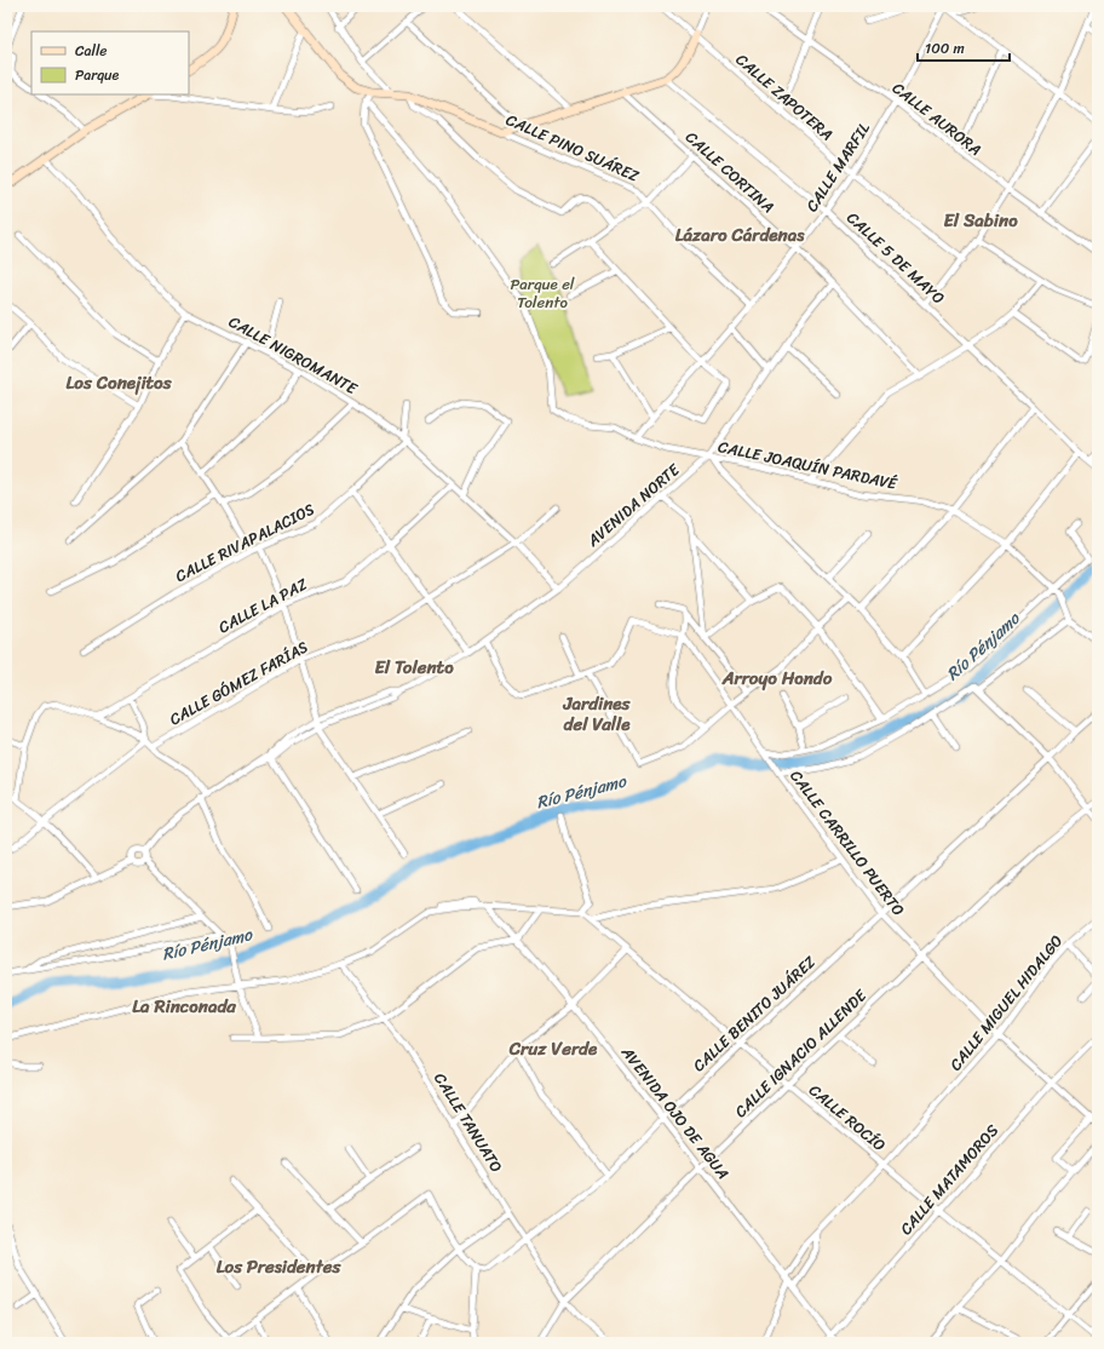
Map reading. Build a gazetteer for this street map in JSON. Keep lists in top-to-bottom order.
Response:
{
  "streets": {
    "street": [
      "CALLE ZAPOTERA",
      "CALLE AURORA",
      "CALLE PINO SUÁREZ",
      "CALLE MARFIL",
      "CALLE CORTINA",
      "CALLE 5 DE MAYO",
      "CALLE NIGROMANTE",
      "CALLE JOAQUÍN PARDAVÉ",
      "AVENIDA NORTE",
      "CALLE RIVAPALACIOS",
      "CALLE LA PAZ",
      "CALLE GÓMEZ FARÍAS",
      "CALLE CARRILLO PUERTO",
      "CALLE MIGUEL HIDALGO",
      "CALLE BENITO JUÁREZ",
      "CALLE IGNACIO ALLENDE",
      "AVENIDA OJO DE AGUA",
      "CALLE ROCÍO",
      "CALLE TANUATO",
      "CALLE MATAMOROS"
    ]
  },
  "crossings": [
    ["CALLE ZAPOTERA", "CALLE MARFIL"],
    ["CALLE AURORA", "CALLE MARFIL"],
    ["CALLE PINO SUÁREZ", "CALLE MARFIL"],
    ["CALLE MARFIL", "CALLE CORTINA"],
    ["CALLE MARFIL", "CALLE 5 DE MAYO"],
    ["CALLE MARFIL", "CALLE JOAQUÍN PARDAVÉ"],
    ["CALLE CORTINA", "AVENIDA NORTE"],
    ["CALLE NIGROMANTE", "AVENIDA NORTE"],
    ["CALLE NIGROMANTE", "CALLE RIVAPALACIOS"],
    ["CALLE NIGROMANTE", "CALLE LA PAZ"],
    ["CALLE NIGROMANTE", "CALLE GÓMEZ FARÍAS"],
    ["CALLE JOAQUÍN PARDAVÉ", "AVENIDA NORTE"],
    ["CALLE CARRILLO PUERTO", "CALLE MIGUEL HIDALGO"],
    ["CALLE CARRILLO PUERTO", "CALLE BENITO JUÁREZ"],
    ["CALLE CARRILLO PUERTO", "CALLE IGNACIO ALLENDE"],
    ["CALLE CARRILLO PUERTO", "CALLE MATAMOROS"],
    ["CALLE MIGUEL HIDALGO", "AVENIDA OJO DE AGUA"],
    ["CALLE MIGUEL HIDALGO", "CALLE ROCÍO"],
    ["CALLE BENITO JUÁREZ", "AVENIDA OJO DE AGUA"],
    ["CALLE BENITO JUÁREZ", "CALLE ROCÍO"],
    ["CALLE BENITO JUÁREZ", "CALLE TANUATO"],
    ["CALLE IGNACIO ALLENDE", "AVENIDA OJO DE AGUA"],
    ["CALLE IGNACIO ALLENDE", "CALLE ROCÍO"],
    ["CALLE IGNACIO ALLENDE", "CALLE TANUATO"],
    ["AVENIDA OJO DE AGUA", "CALLE MATAMOROS"],
    ["CALLE ROCÍO", "CALLE MATAMOROS"]
  ],
  "districts": [
    "El Sabino",
    "Lázaro Cárdenas",
    "Los Conejitos",
    "El Tolento",
    "Arroyo Hondo",
    "Jardines del Valle",
    "La Rinconada",
    "Cruz Verde",
    "Los Presidentes"
  ],
  "water": ["Río Pénjamo"],
  "parks": ["Parque el Tolento"],
  "legend": ["Calle", "Parque"],
  "scale_bar": "100 m"
}
